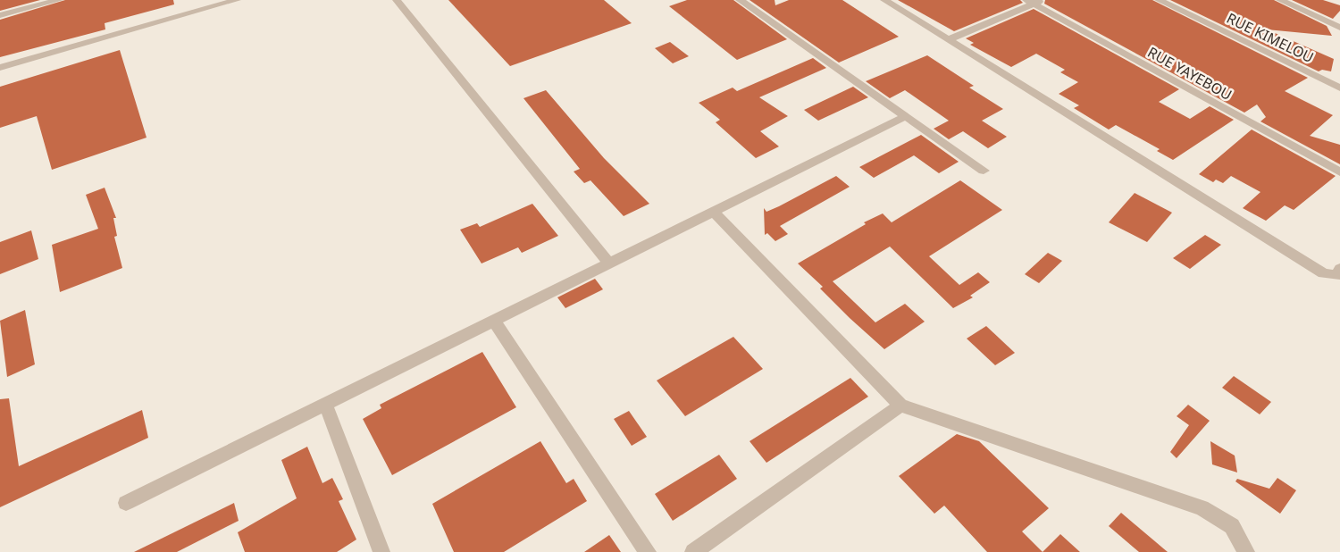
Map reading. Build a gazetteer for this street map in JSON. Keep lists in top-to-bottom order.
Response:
{
  "streets": {
    "street": ["RUE KIMELOU", "RUE YAYEBOU"]
  }
}
